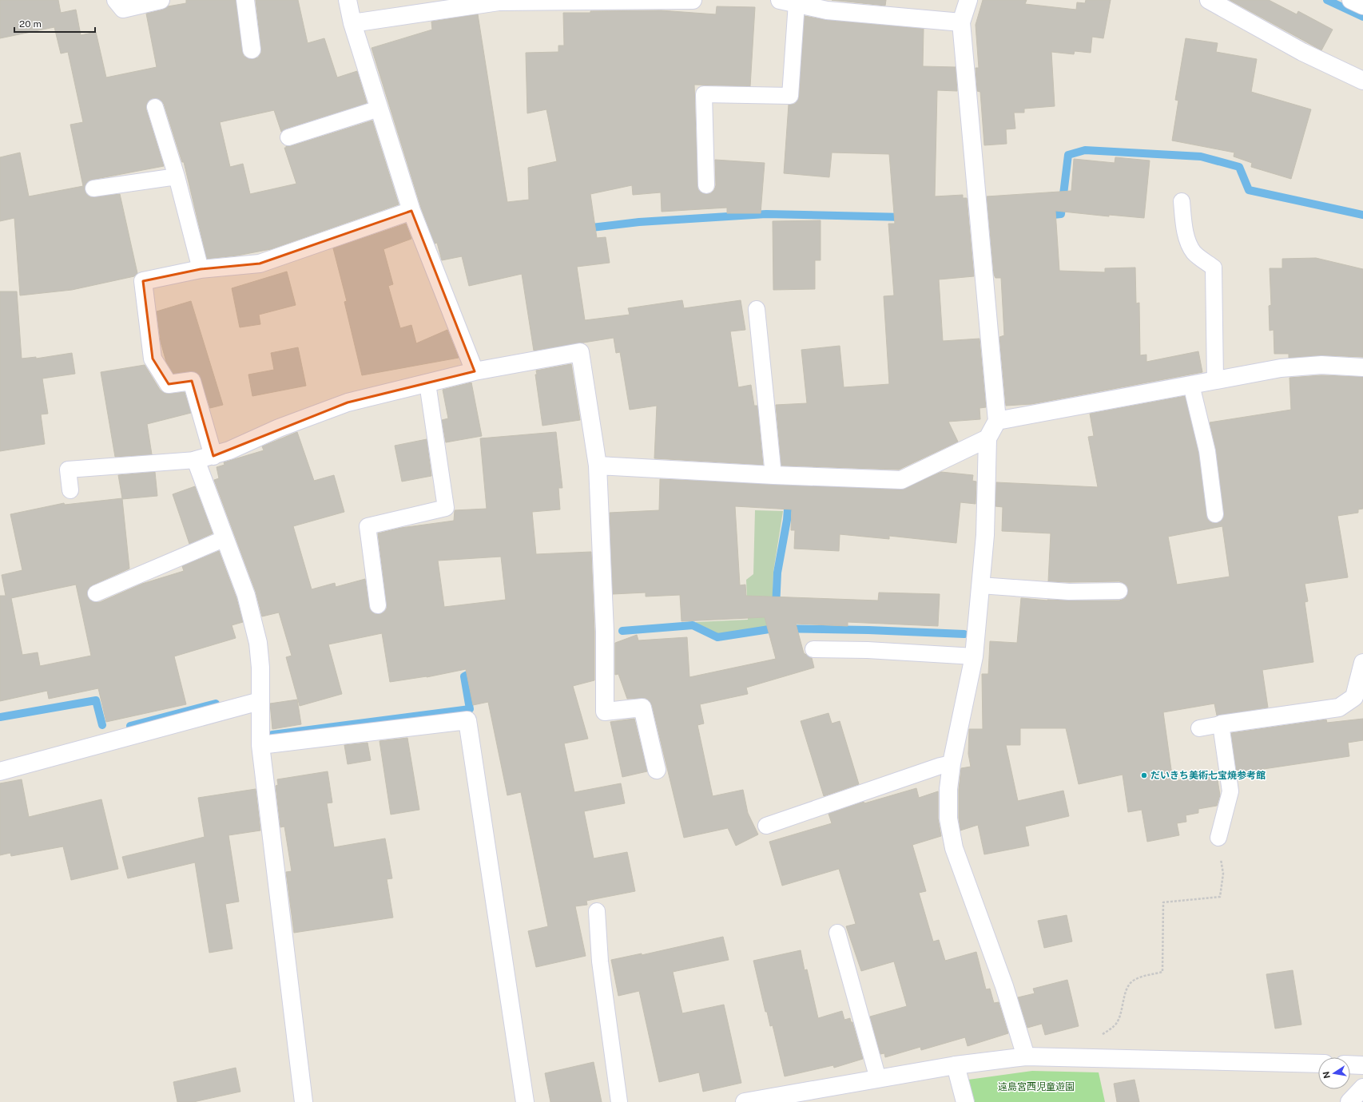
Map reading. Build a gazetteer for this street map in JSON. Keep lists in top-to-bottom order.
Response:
{
  "parks": ["遠島宮西児童遊園"],
  "places": ["だいきち美術七宝焼参考館"],
  "scale_bar": "20 m",
  "north": "left"
}
